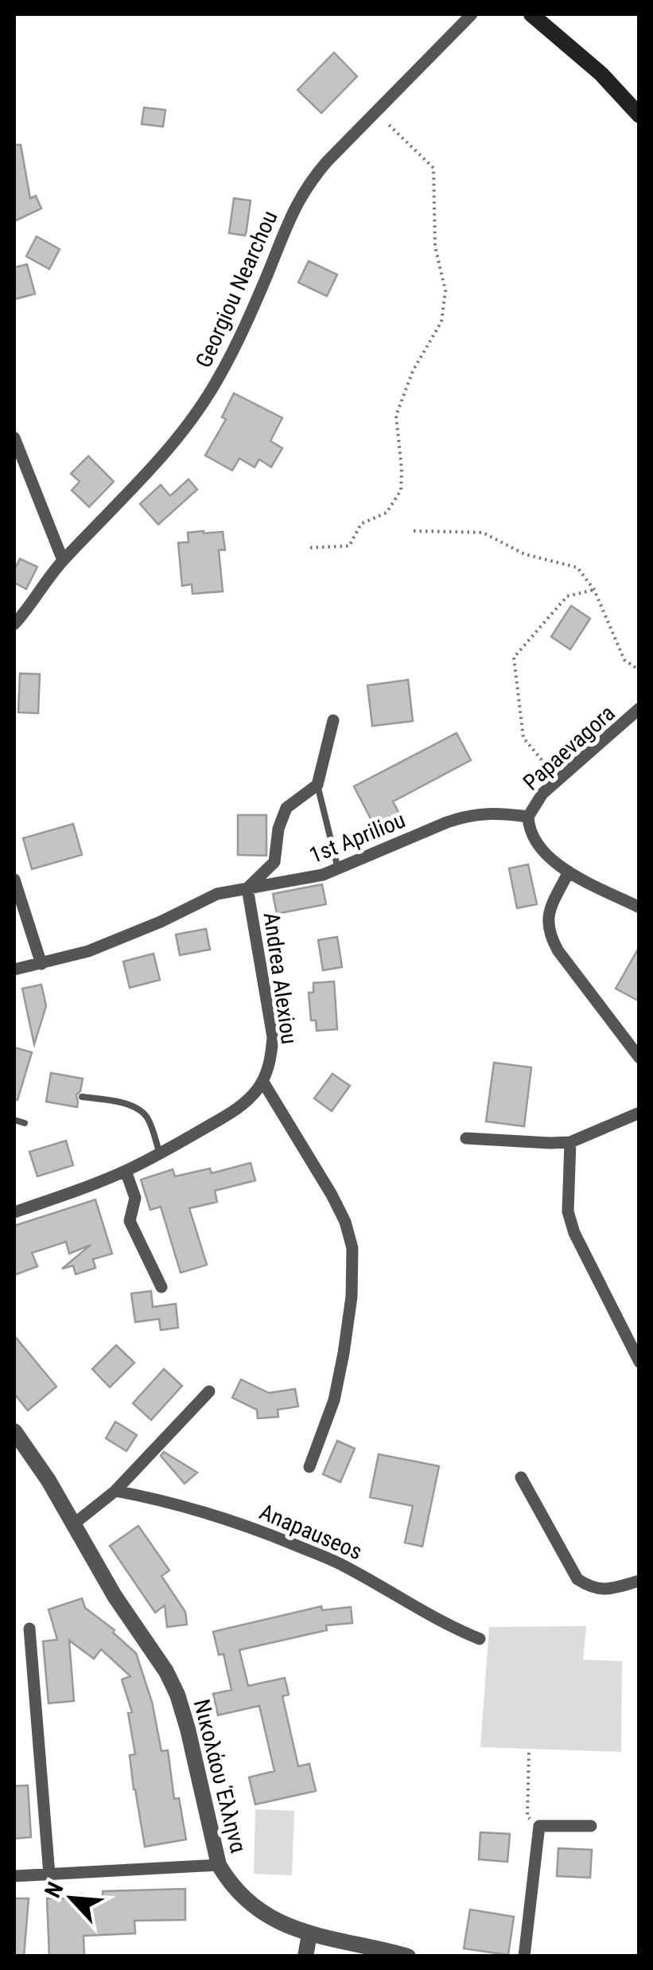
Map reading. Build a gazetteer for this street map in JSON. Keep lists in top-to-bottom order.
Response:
{
  "streets": {
    "street": [
      "Georgiou Nearchou",
      "Papaevagora",
      "1st Apriliou",
      "Andrea Alexiou",
      "Anapauseos",
      "Νικολάου Έλληνα"
    ]
  },
  "crossings": [
    ["Papaevagora", "1st Apriliou"],
    ["1st Apriliou", "Andrea Alexiou"]
  ],
  "north": "top left"
}
